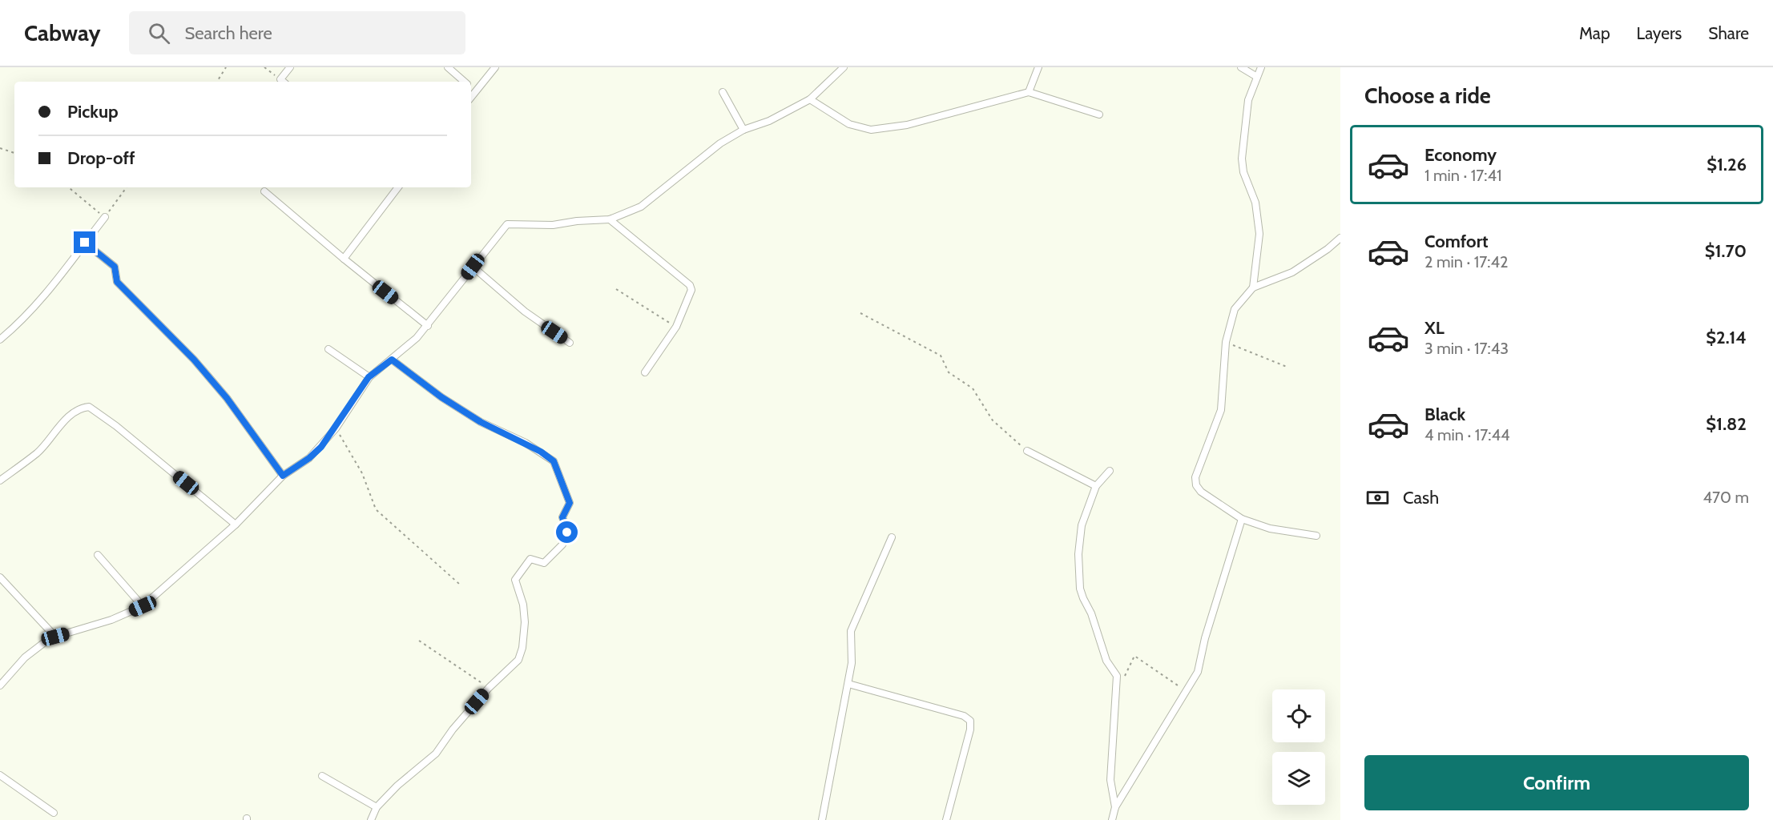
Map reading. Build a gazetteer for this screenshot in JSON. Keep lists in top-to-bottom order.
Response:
{
  "page": {
    "header": "Cabway",
    "search": "Search here",
    "nav": ["Map", "Layers", "Share"],
    "heading": "Choose a ride",
    "banner": ["Pickup", "Drop-off"],
    "list": [
      {
        "name": "Economy",
        "note": "1 min · 17:41",
        "value": "$1.26"
      },
      {
        "name": "Comfort",
        "note": "2 min · 17:42",
        "value": "$1.70"
      },
      {
        "name": "XL",
        "note": "3 min · 17:43",
        "value": "$2.14"
      },
      {
        "name": "Black",
        "note": "4 min · 17:44",
        "value": "$1.82"
      }
    ],
    "pay": ["Cash", "470 m"],
    "buttons": "Confirm"
  }
}
